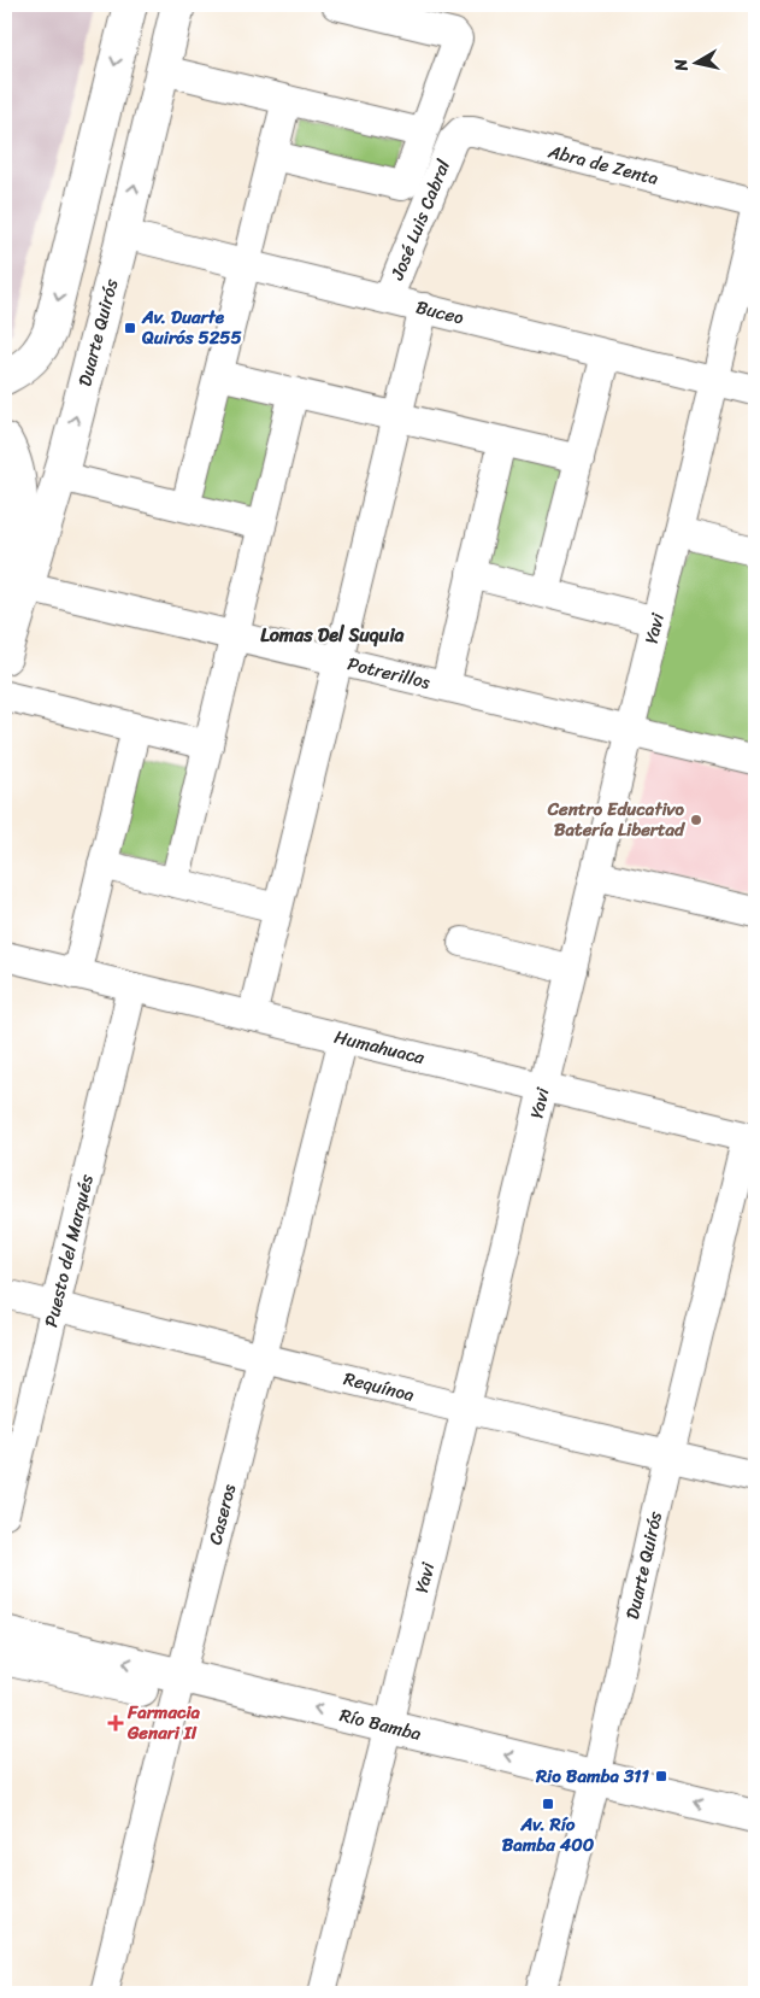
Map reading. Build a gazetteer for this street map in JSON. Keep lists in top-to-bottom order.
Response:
{
  "streets": {
    "main road": ["Duarte Quirós", "Río Bamba"],
    "street": [
      "Abra de Zenta",
      "José Luis Cabral",
      "Buceo",
      "Yavi",
      "Potrerillos",
      "Humahuaca",
      "Puesto del Marqués",
      "Requínoa",
      "Caseros"
    ]
  },
  "crossings": [
    ["Abra de Zenta", "José Luis Cabral"],
    ["José Luis Cabral", "Buceo"],
    ["Buceo", "Duarte Quirós"],
    ["Buceo", "Yavi"],
    ["Duarte Quirós", "Potrerillos"],
    ["Duarte Quirós", "Humahuaca"],
    ["Duarte Quirós", "Requínoa"],
    ["Duarte Quirós", "Río Bamba"],
    ["Yavi", "Potrerillos"],
    ["Yavi", "Humahuaca"],
    ["Yavi", "Requínoa"],
    ["Yavi", "Río Bamba"],
    ["Humahuaca", "Puesto del Marqués"],
    ["Humahuaca", "Caseros"],
    ["Puesto del Marqués", "Requínoa"],
    ["Requínoa", "Caseros"],
    ["Caseros", "Río Bamba"]
  ],
  "districts": ["Lomas Del Suquia"],
  "places": {
    "transit": ["Av. Duarte Quirós 5255", "Rio Bamba 311", "Av. Río Bamba 400"],
    "other": ["Centro Educativo Batería Libertad"],
    "health": ["Farmacia Genari II"]
  },
  "north": "left"
}
